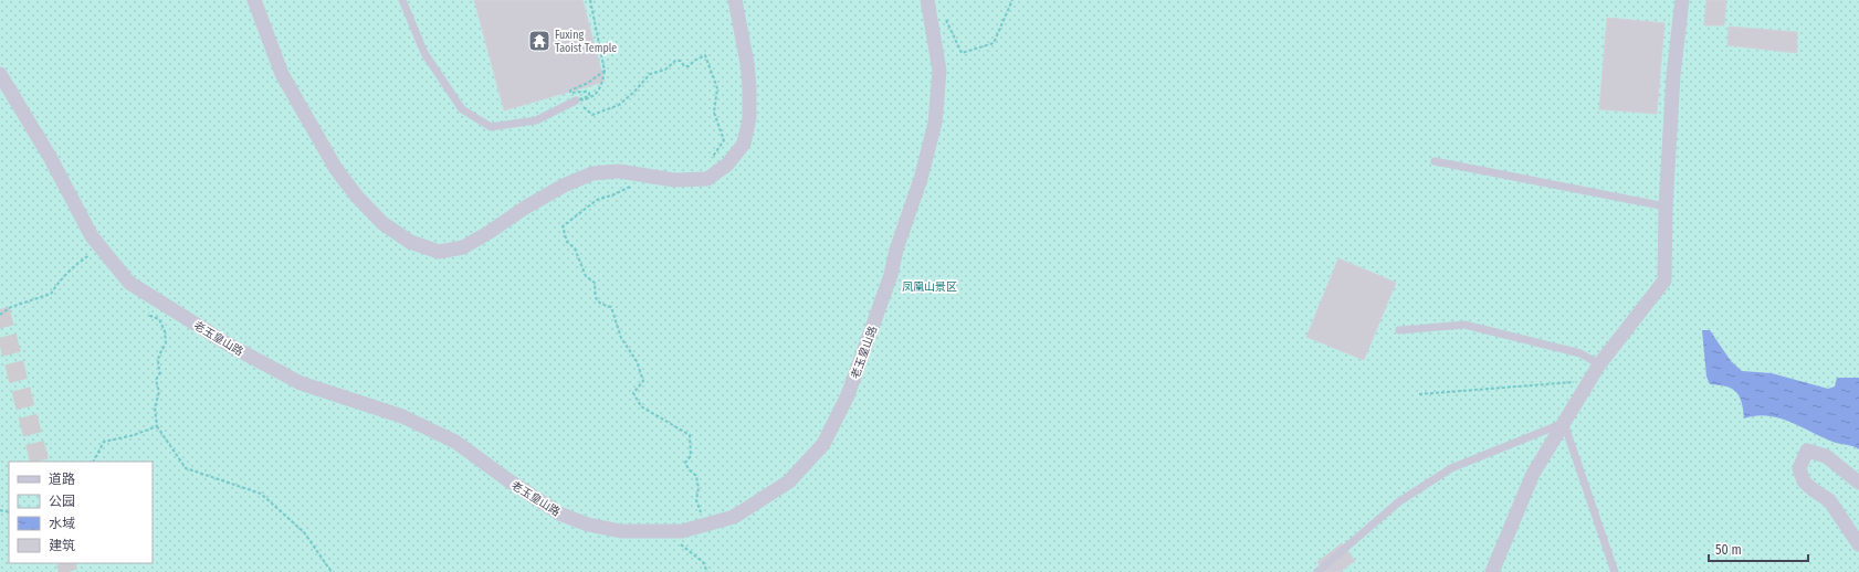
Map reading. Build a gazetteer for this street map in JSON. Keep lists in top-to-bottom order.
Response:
{
  "streets": {
    "street": ["老玉皇山路"]
  },
  "parks": ["凤凰山景区"],
  "places": {
    "temple": ["Fuxing Taoist Temple"]
  },
  "legend": [
    "道路",
    "公园",
    "水域",
    "建筑"
  ],
  "scale_bar": "50 m"
}
